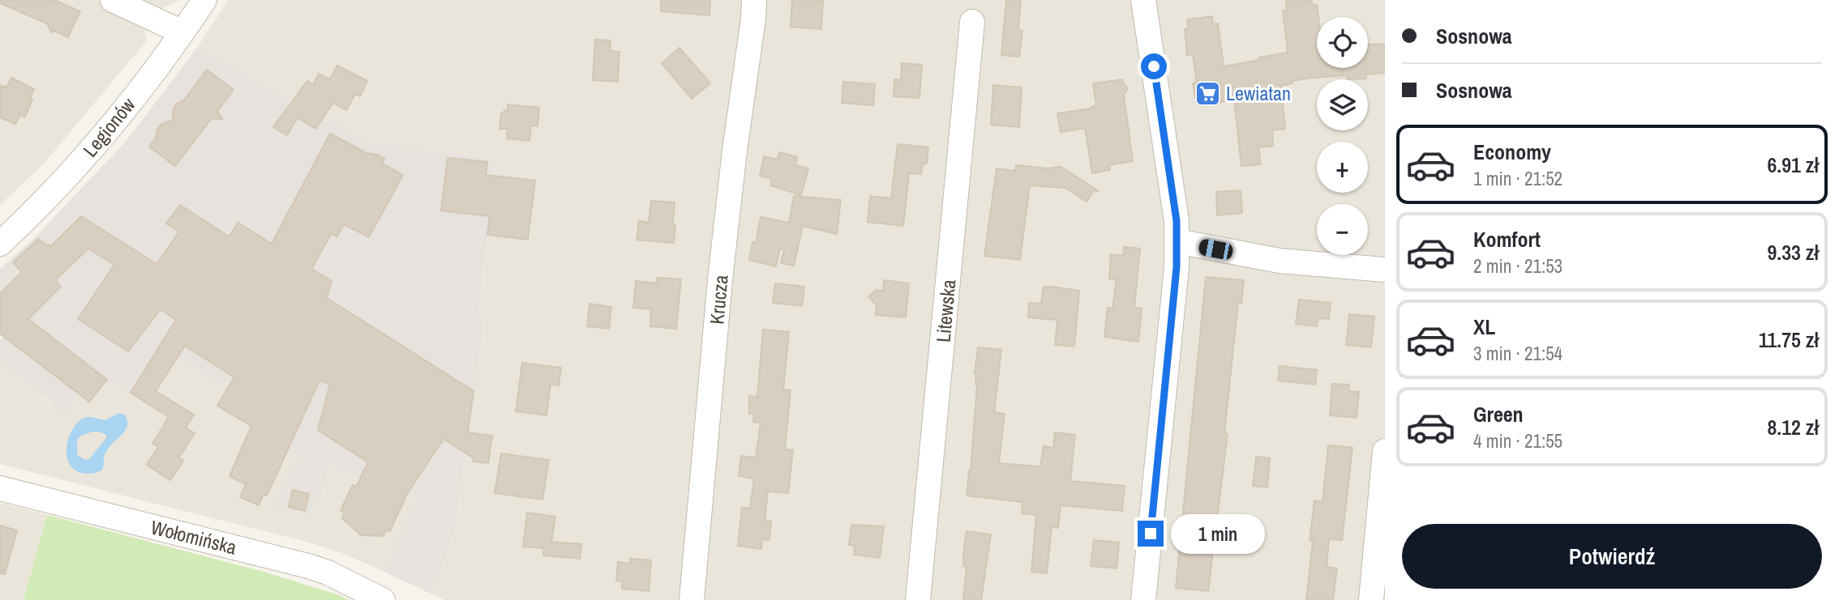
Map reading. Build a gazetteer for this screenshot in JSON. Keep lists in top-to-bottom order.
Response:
{
  "streets": {
    "street": [
      "Legionów",
      "Krucza",
      "Litewska",
      "Wołomińska"
    ]
  },
  "places": {
    "supermarket": ["Lewiatan"]
  },
  "page": {
    "banner": ["Sosnowa", "Sosnowa"],
    "map_buttons": ["+", "−"],
    "list": [
      {
        "name": "Economy",
        "note": "1 min · 21:52",
        "value": "6.91 zł"
      },
      {
        "name": "Komfort",
        "note": "2 min · 21:53",
        "value": "9.33 zł"
      },
      {
        "name": "XL",
        "note": "3 min · 21:54",
        "value": "11.75 zł"
      },
      {
        "name": "Green",
        "note": "4 min · 21:55",
        "value": "8.12 zł"
      }
    ],
    "buttons": "Potwierdź",
    "bubble": "1 min"
  }
}
